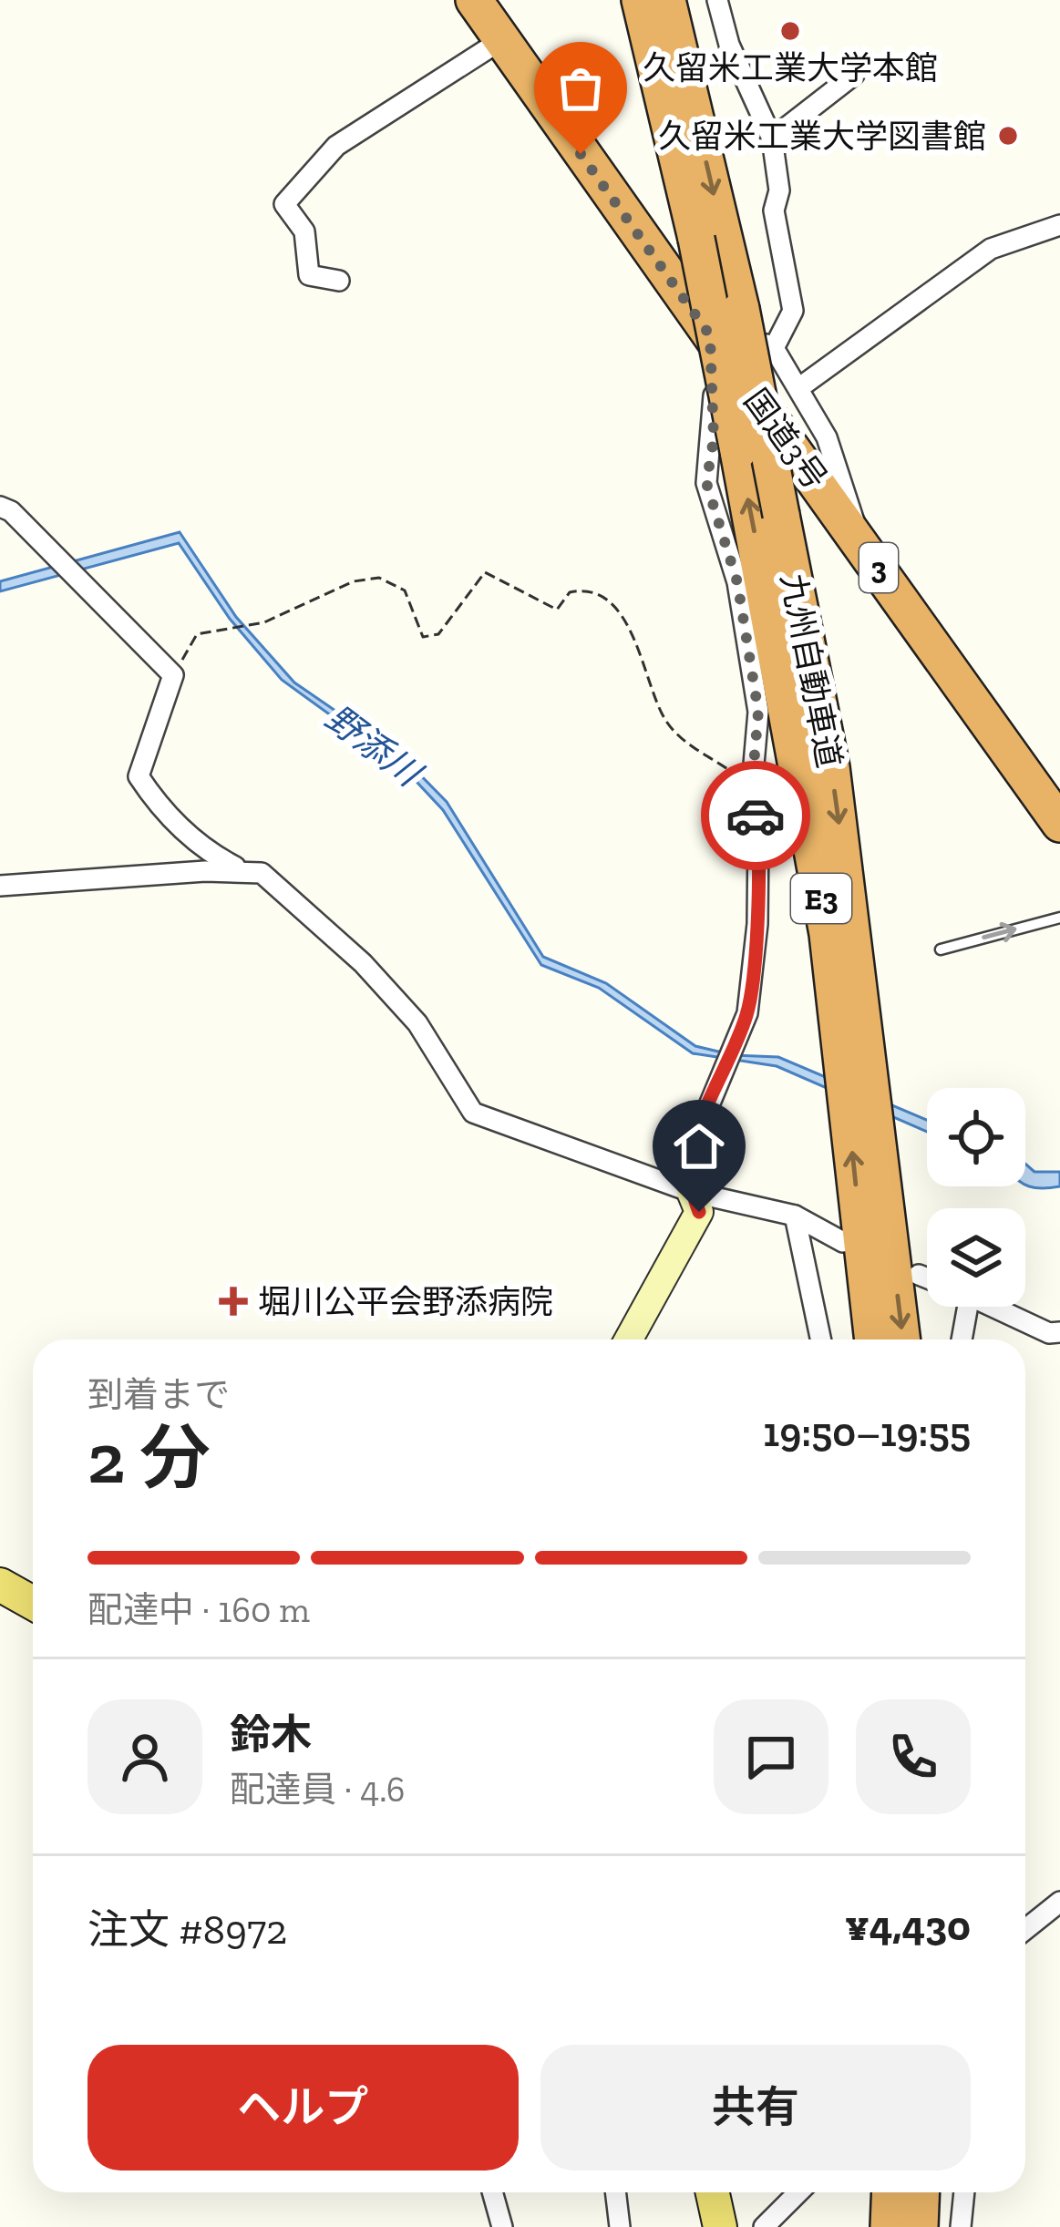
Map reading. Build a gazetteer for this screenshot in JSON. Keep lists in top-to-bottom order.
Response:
{
  "streets": {
    "highway": [
      "国道3号",
      "3",
      "九州自動車道",
      "E3"
    ]
  },
  "water": ["野添川"],
  "places": {
    "other": ["久留米工業大学本館", "久留米工業大学図書館"],
    "health": ["堀川公平会野添病院"]
  },
  "page": {
    "heading": ["2 分", "到着まで", "19:50–19:55"],
    "panel": [
      "鈴木",
      "配達員 · 4.6",
      "注文 #8972",
      "¥4,430"
    ],
    "bar": "配達中 · 160 m",
    "buttons": ["ヘルプ", "共有"]
  }
}
